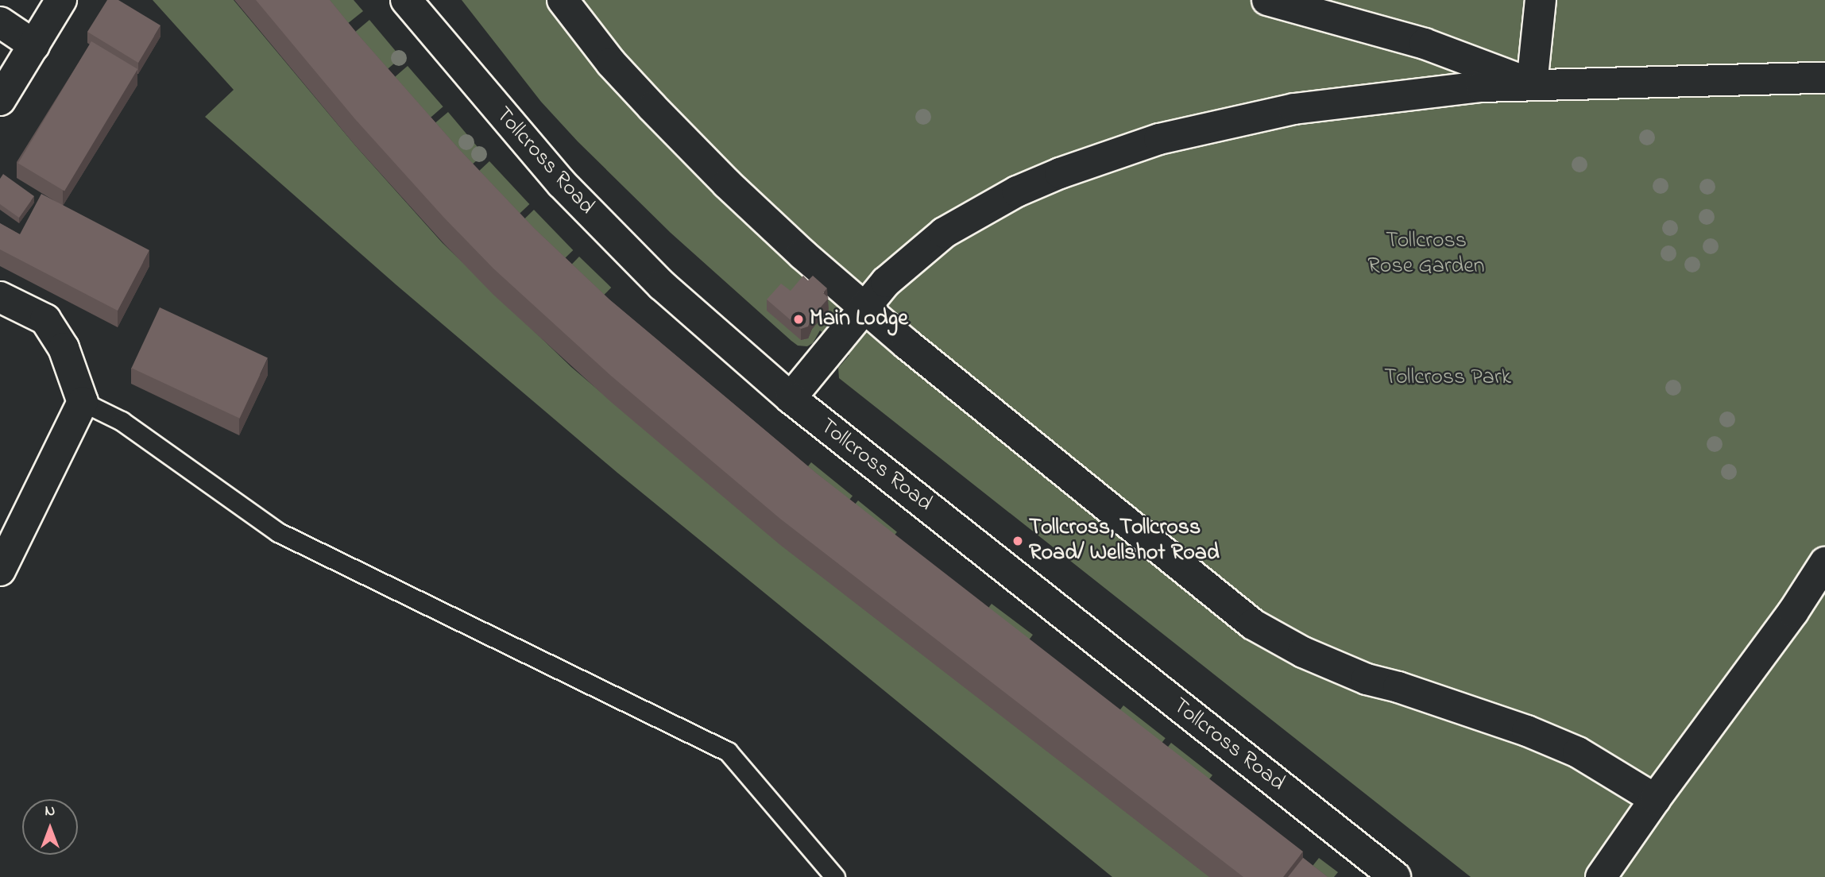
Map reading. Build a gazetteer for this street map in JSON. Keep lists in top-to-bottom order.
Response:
{
  "streets": {
    "street": ["Tollcross Road"]
  },
  "parks": ["Tollcross Rose Garden", "Tollcross Park"],
  "places": ["Main Lodge", "Tollcross, Tollcross Road/ Wellshot Road"],
  "north": "top"
}
